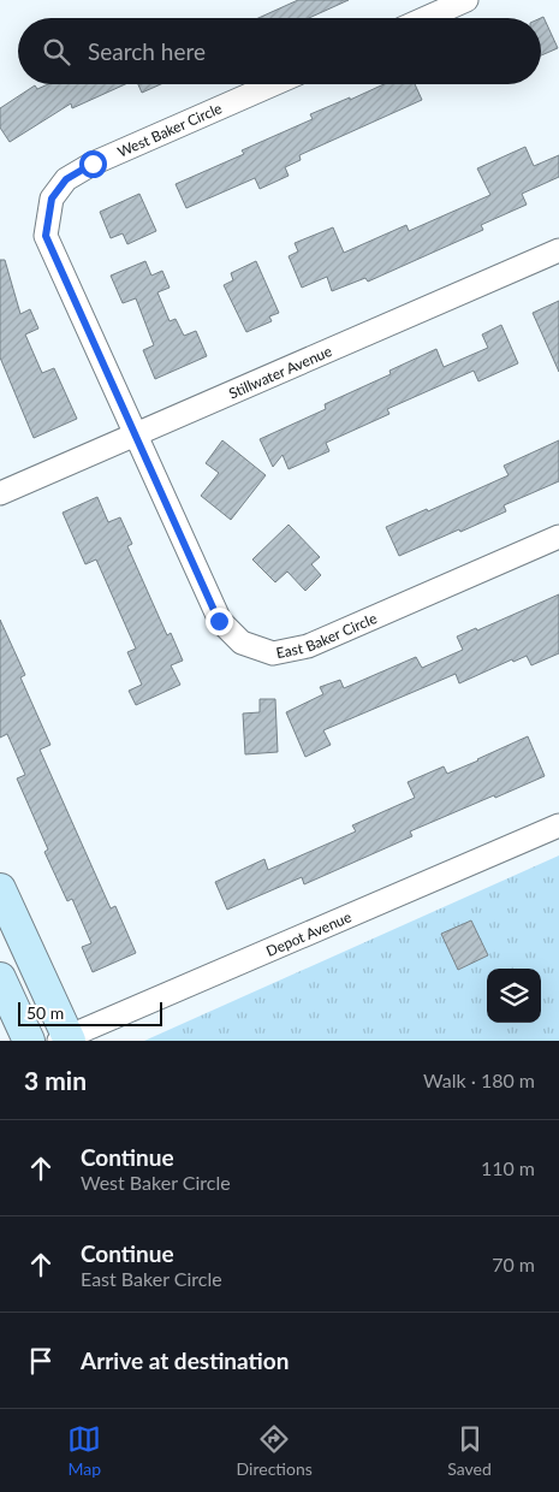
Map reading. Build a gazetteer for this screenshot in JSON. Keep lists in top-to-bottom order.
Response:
{
  "streets": {
    "street": [
      "West Baker Circle",
      "Stillwater Avenue",
      "East Baker Circle",
      "Depot Avenue"
    ]
  },
  "crossings": [
    ["West Baker Circle", "Stillwater Avenue"],
    ["West Baker Circle", "East Baker Circle"],
    ["Stillwater Avenue", "East Baker Circle"]
  ],
  "scale_bar": "50 m",
  "page": {
    "search": "Search here",
    "scale": "50 m",
    "heading": ["3 min", "Walk · 180 m"],
    "list": [
      ["Continue", "West Baker Circle", "110 m"],
      ["Continue", "East Baker Circle", "70 m"],
      "Arrive at destination"
    ],
    "nav": ["Map", "Directions", "Saved"]
  }
}
